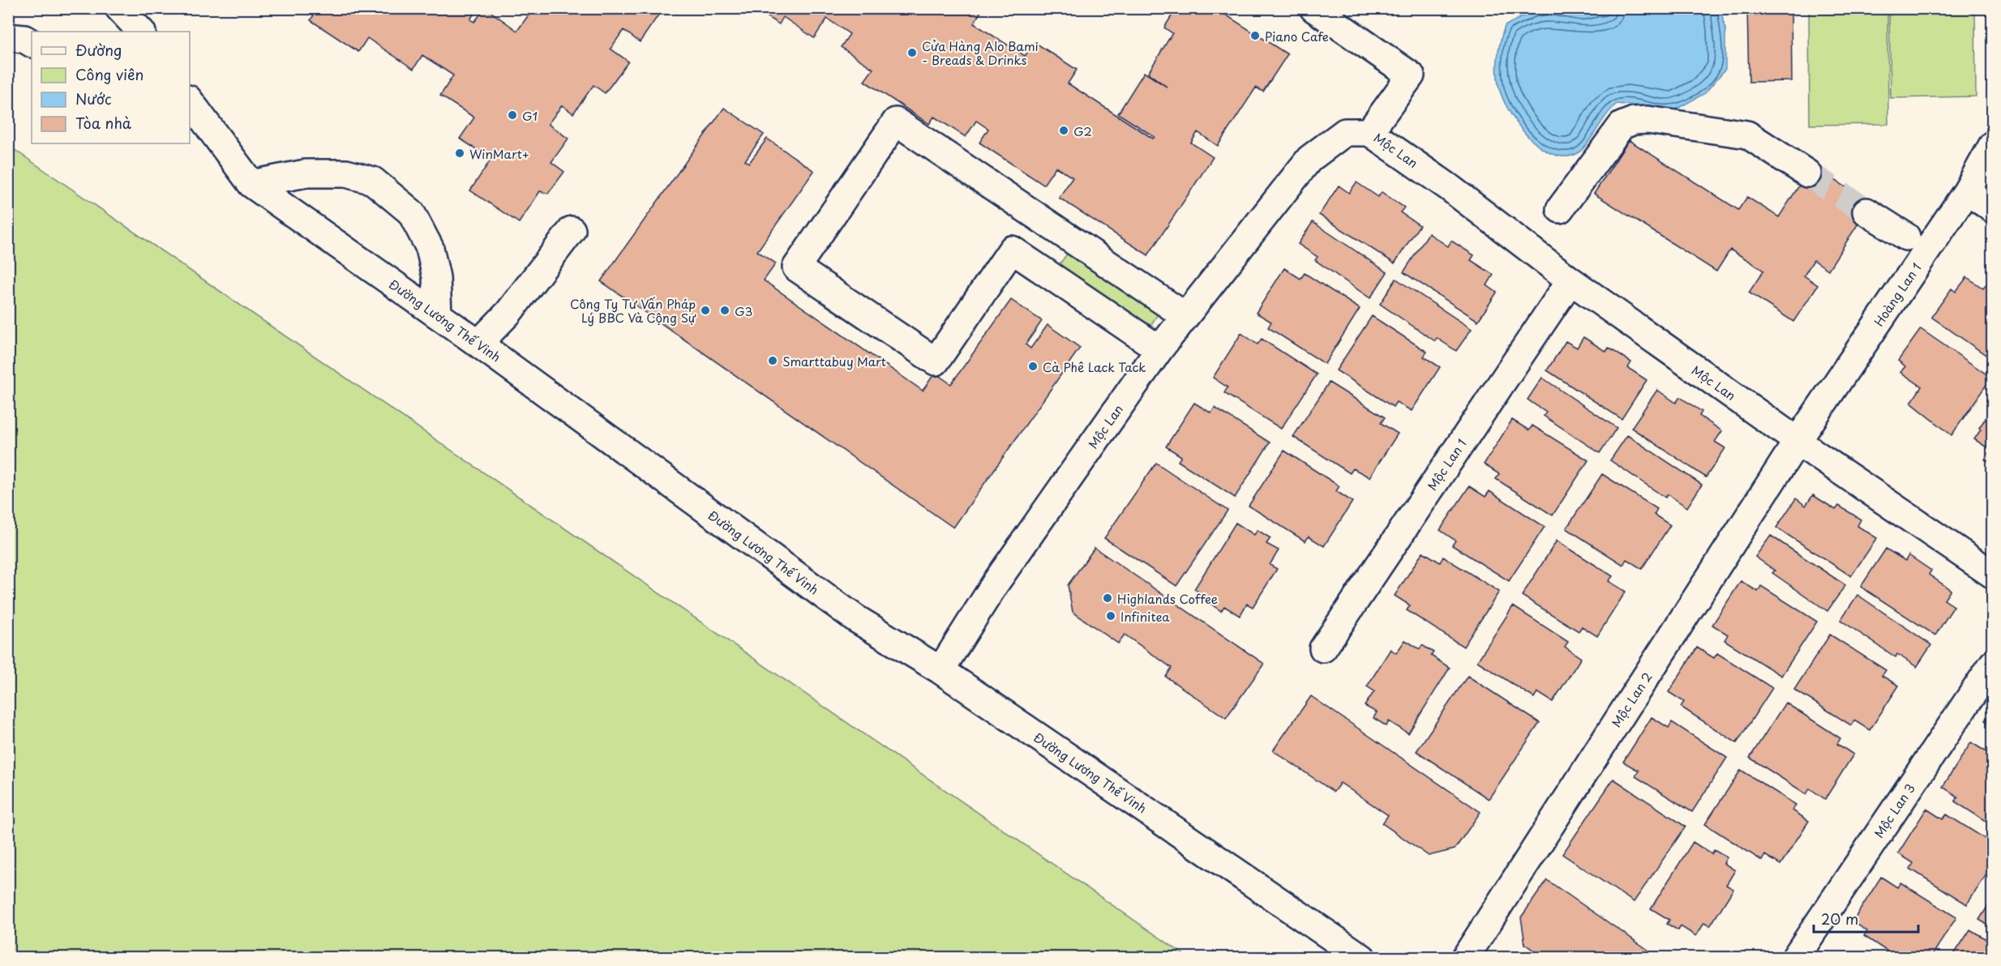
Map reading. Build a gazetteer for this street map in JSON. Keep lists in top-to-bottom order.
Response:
{
  "streets": {
    "street": [
      "Mộc Lan",
      "Hoàng Lan 1",
      "Đường Lương Thế Vinh",
      "Mộc Lan 1",
      "Mộc Lan 2",
      "Mộc Lan 3"
    ]
  },
  "crossings": [
    ["Mộc Lan", "Hoàng Lan 1"],
    ["Mộc Lan", "Đường Lương Thế Vinh"],
    ["Mộc Lan", "Mộc Lan 1"],
    ["Mộc Lan", "Mộc Lan 2"],
    ["Hoàng Lan 1", "Mộc Lan 2"]
  ],
  "places": [
    "Piano Cafe",
    "Cửa Hàng Alo Bami - Breads & Drinks",
    "G1",
    "G2",
    "WinMart+",
    "Công Ty Tư Vấn Pháp Lý BBC Và Cộng Sự",
    "G3",
    "Smarttabuy Mart",
    "Cà Phê Lack Tack",
    "Highlands Coffee",
    "Infinitea"
  ],
  "legend": [
    "Đường",
    "Công viên",
    "Nước",
    "Tòa nhà"
  ],
  "scale_bar": "20 m"
}
